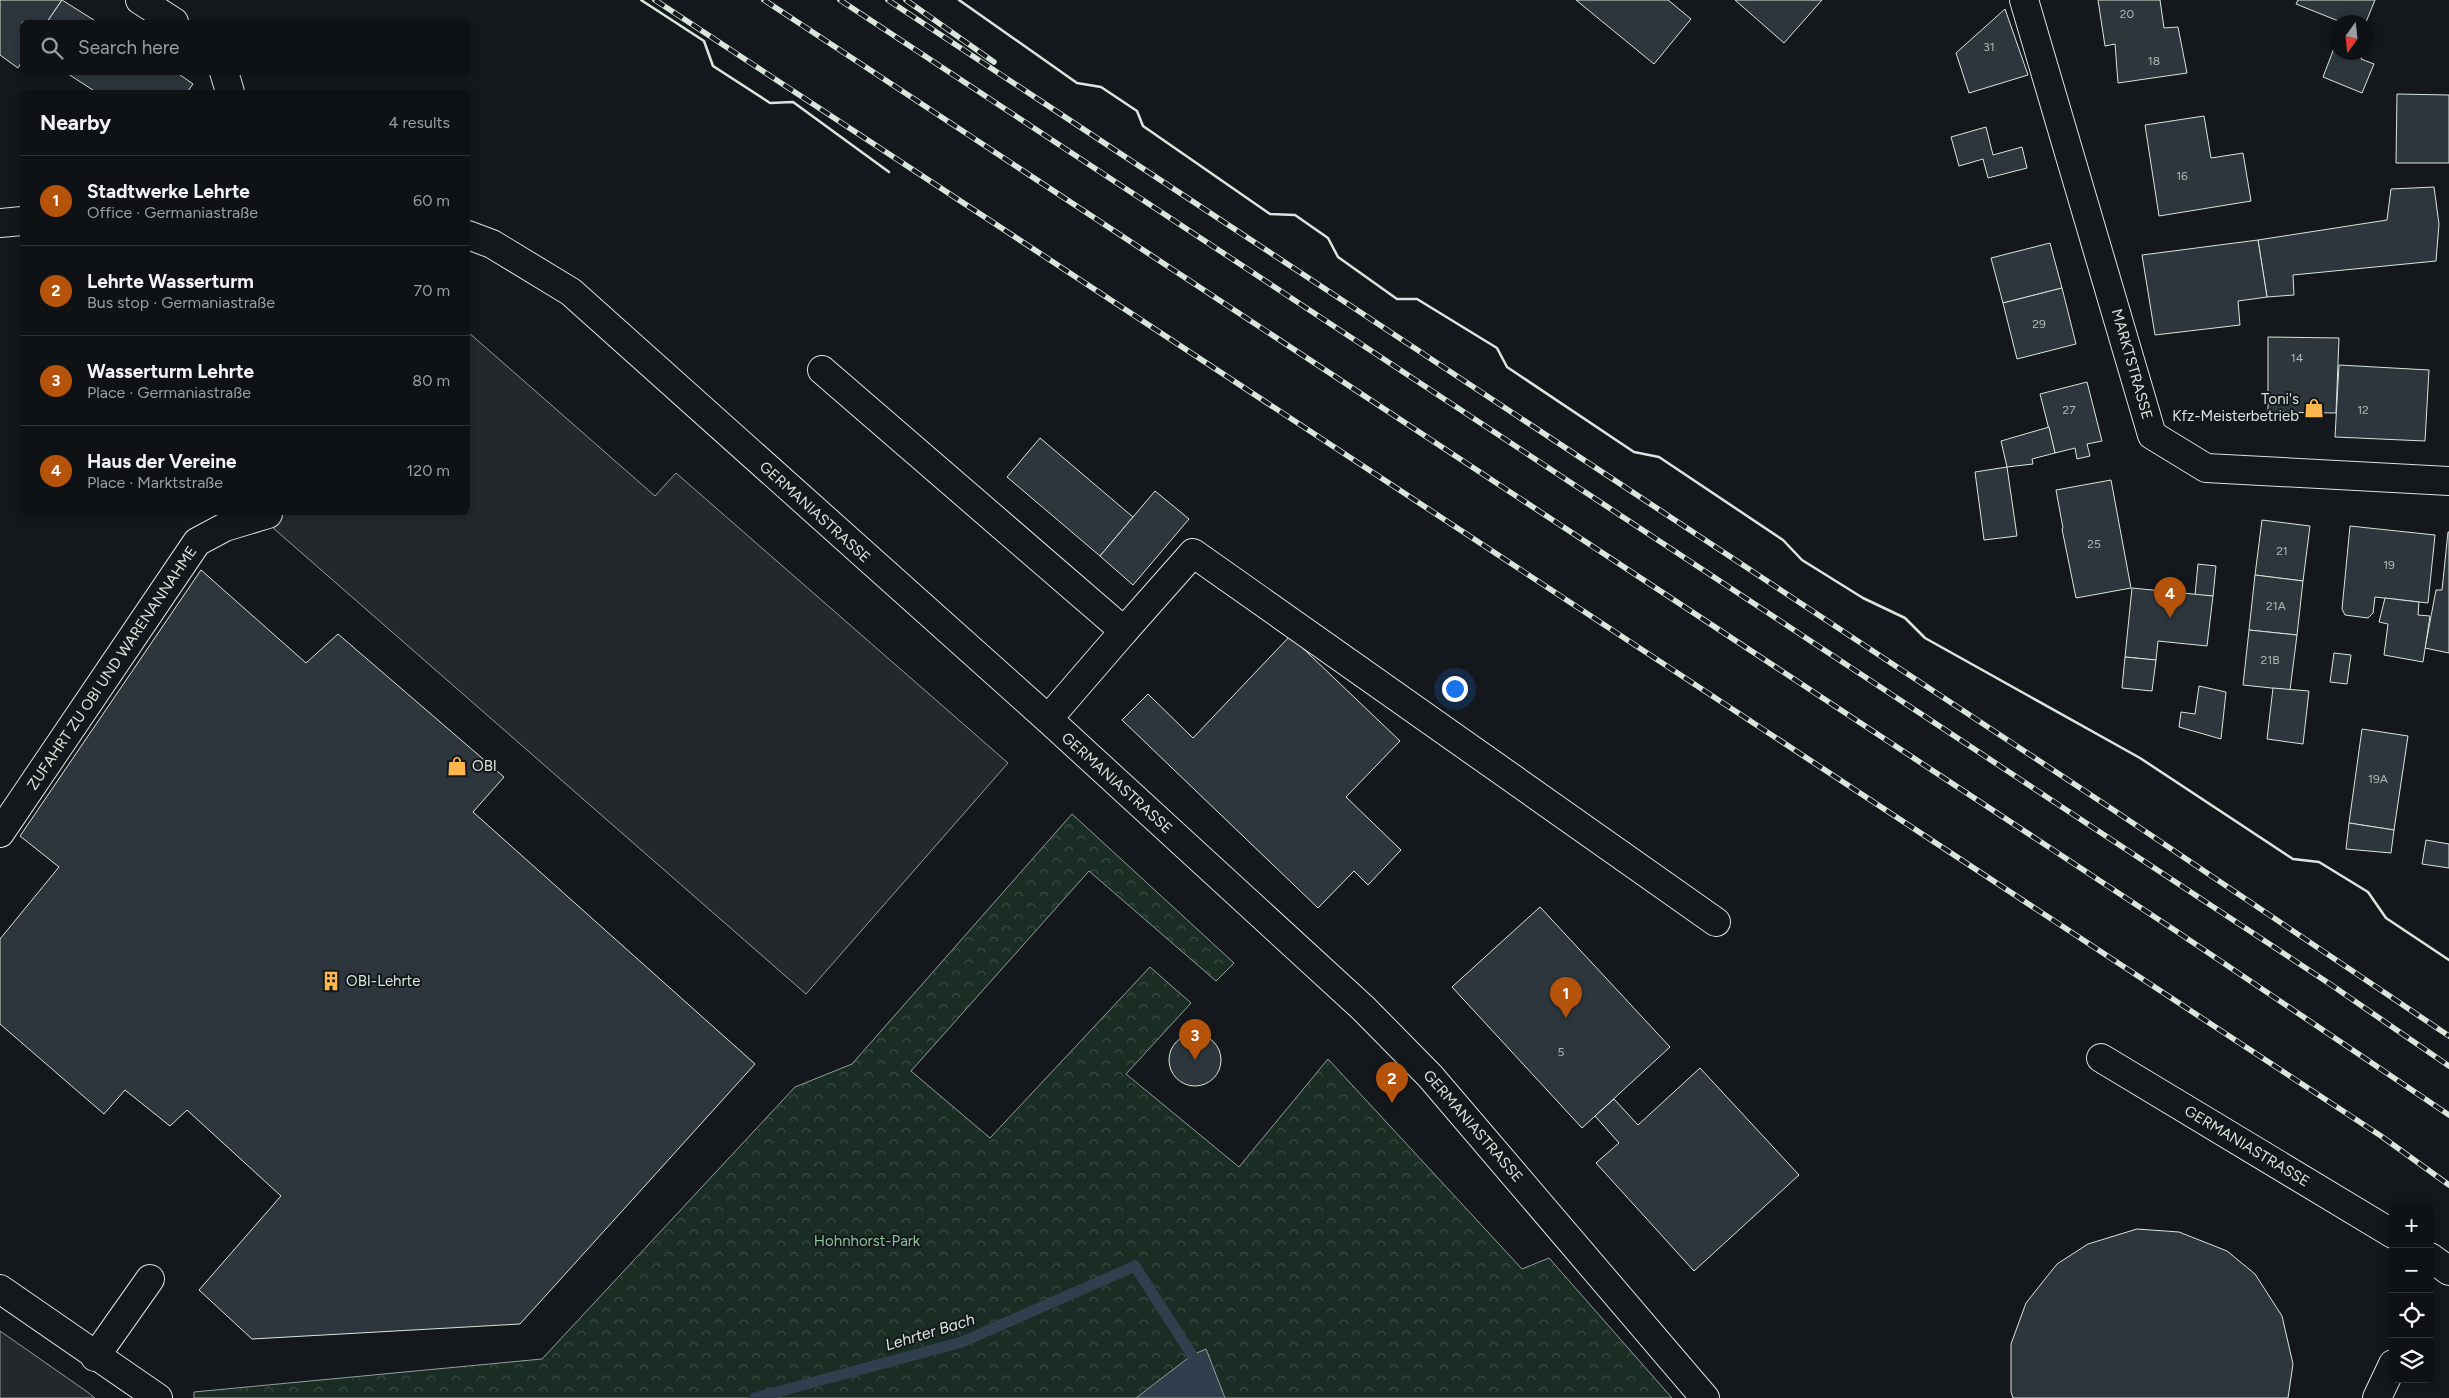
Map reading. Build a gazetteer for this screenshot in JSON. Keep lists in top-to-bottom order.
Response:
{
  "streets": {
    "street": ["MARKTSTRASSE", "GERMANIASTRASSE", "ZUFAHRT ZU OBI UND WARENANNAHME"]
  },
  "water": ["Lehrter Bach"],
  "parks": ["Hohnhorst-Park"],
  "places": {
    "shop": ["Toni's Kfz-Meisterbetrieb", "OBI"],
    "building": ["OBI-Lehrte"]
  },
  "house_numbers": [
    "20",
    "31",
    "18",
    "16",
    "29",
    "14",
    "27",
    "12",
    "25",
    "21",
    "19",
    "21A",
    "21B",
    "19A",
    "5"
  ],
  "north": "bottom",
  "page": {
    "search": "Search here",
    "heading": ["Nearby", "4 results"],
    "list": [
      {
        "mark": "1",
        "name": "Stadtwerke Lehrte",
        "note": "Office · Germaniastraße",
        "value": "60 m"
      },
      {
        "mark": "2",
        "name": "Lehrte Wasserturm",
        "note": "Bus stop · Germaniastraße",
        "value": "70 m"
      },
      {
        "mark": "3",
        "name": "Wasserturm Lehrte",
        "note": "Place · Germaniastraße",
        "value": "80 m"
      },
      {
        "mark": "4",
        "name": "Haus der Vereine",
        "note": "Place · Marktstraße",
        "value": "120 m"
      }
    ],
    "pins": [
      "4",
      "1",
      "3",
      "2"
    ],
    "map_buttons": ["+", "−"]
  }
}
